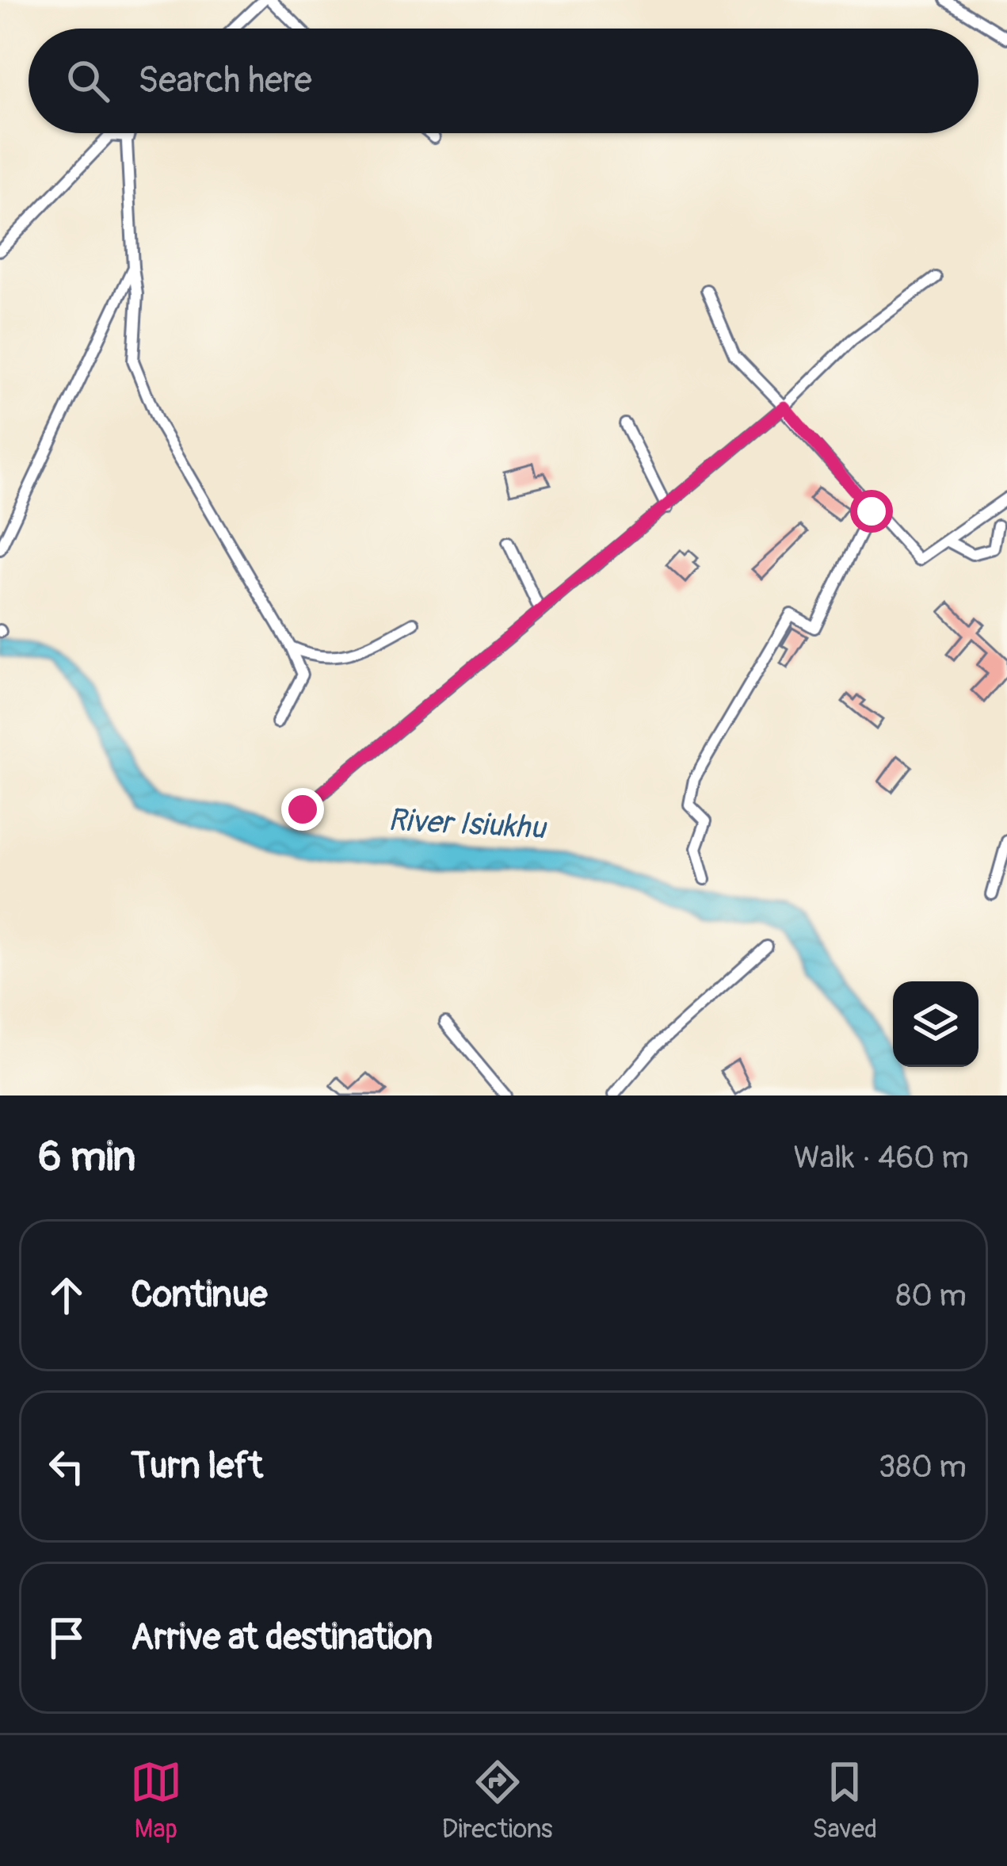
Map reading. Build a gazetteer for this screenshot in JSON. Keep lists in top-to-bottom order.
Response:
{
  "water": ["River Isiukhu"],
  "page": {
    "search": "Search here",
    "heading": ["6 min", "Walk · 460 m"],
    "list": [
      ["Continue", "80 m"],
      ["Turn left", "380 m"],
      "Arrive at destination"
    ],
    "nav": ["Map", "Directions", "Saved"]
  }
}
